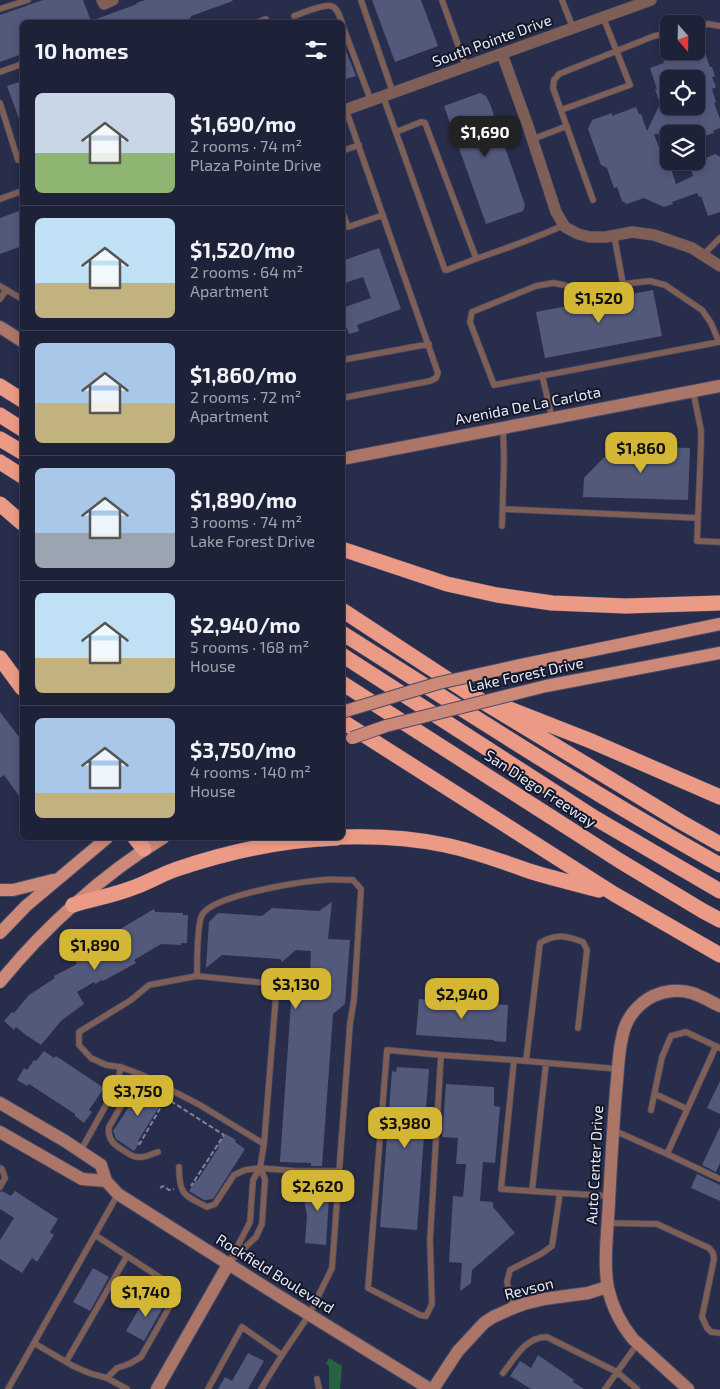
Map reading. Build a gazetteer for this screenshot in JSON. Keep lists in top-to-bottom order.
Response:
{
  "streets": {
    "highway": ["San Diego Freeway"],
    "main road": [
      "Avenida De La Carlota",
      "Lake Forest Drive",
      "Auto Center Drive",
      "Rockfield Boulevard",
      "Revson"
    ],
    "street": ["South Pointe Drive"]
  },
  "crossings": [
    ["Auto Center Drive", "Revson"],
    ["Rockfield Boulevard", "Revson"]
  ],
  "north": "bottom",
  "page": {
    "heading": "10 homes",
    "list": [
      {
        "name": "$1,690/mo",
        "note": "2 rooms · 74 m² · Plaza Pointe Drive"
      },
      {
        "name": "$1,520/mo",
        "note": "2 rooms · 64 m² · Apartment"
      },
      {
        "name": "$1,860/mo",
        "note": "2 rooms · 72 m² · Apartment"
      },
      {
        "name": "$1,890/mo",
        "note": "3 rooms · 74 m² · Lake Forest Drive"
      },
      {
        "name": "$2,940/mo",
        "note": "5 rooms · 168 m² · House"
      },
      {
        "name": "$3,750/mo",
        "note": "4 rooms · 140 m² · House"
      }
    ],
    "price": [
      "$1,690",
      "$1,520",
      "$1,860",
      "$1,890",
      "$3,130",
      "$2,940",
      "$3,750",
      "$3,980",
      "$2,620",
      "$1,740"
    ]
  }
}
